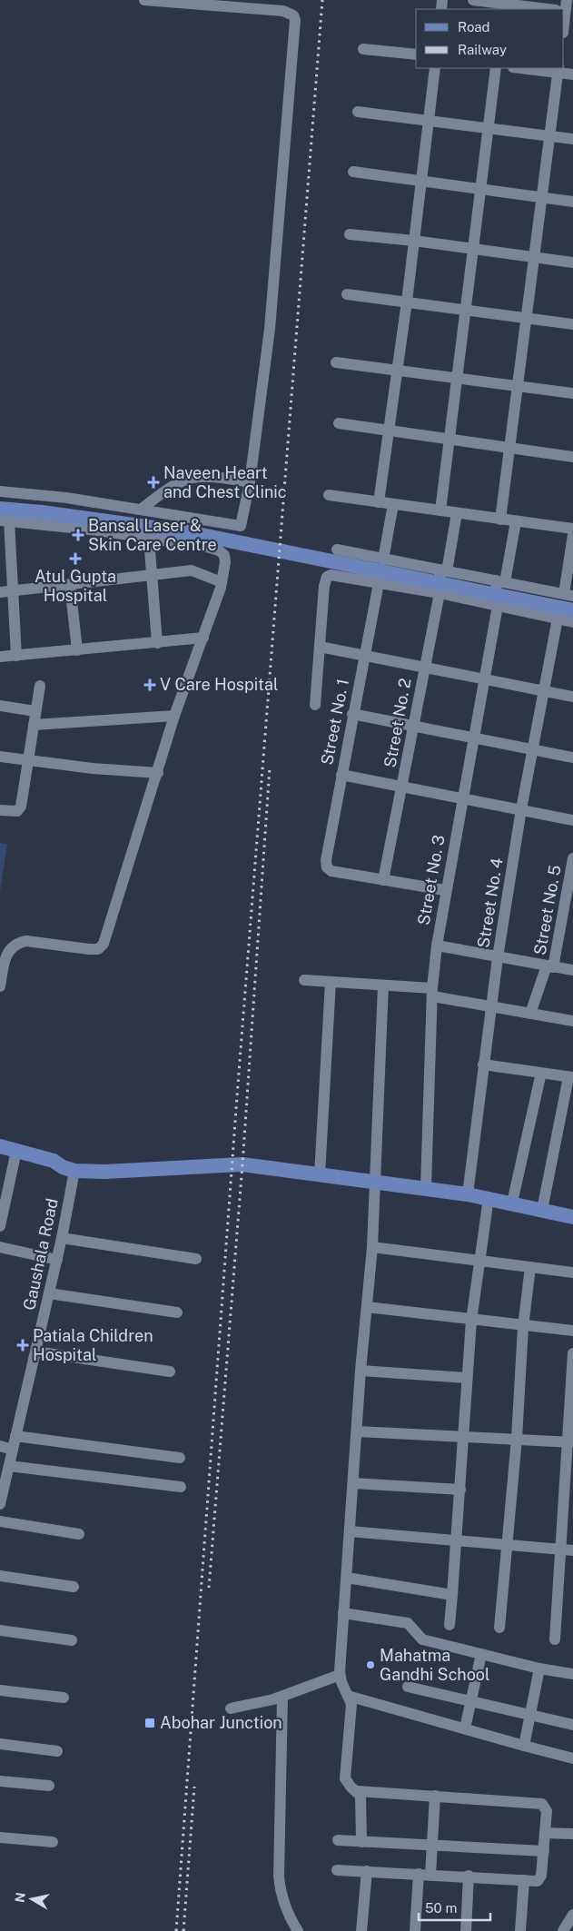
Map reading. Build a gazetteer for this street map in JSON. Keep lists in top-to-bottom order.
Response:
{
  "streets": {
    "street": [
      "Street No. 1",
      "Street No. 2",
      "Street No. 3",
      "Street No. 4",
      "Street No. 5",
      "Gaushala Road"
    ]
  },
  "crossings": [
    ["Street No. 1", "Street No. 2"]
  ],
  "places": {
    "health": [
      "Naveen Heart and Chest Clinic",
      "Bansal Laser & Skin Care Centre",
      "Atul Gupta Hospital",
      "V Care Hospital",
      "Patiala Children Hospital"
    ],
    "other": ["Mahatma Gandhi School"],
    "transit": ["Abohar Junction"]
  },
  "legend": ["Road", "Railway"],
  "scale_bar": "50 m",
  "north": "left"
}
